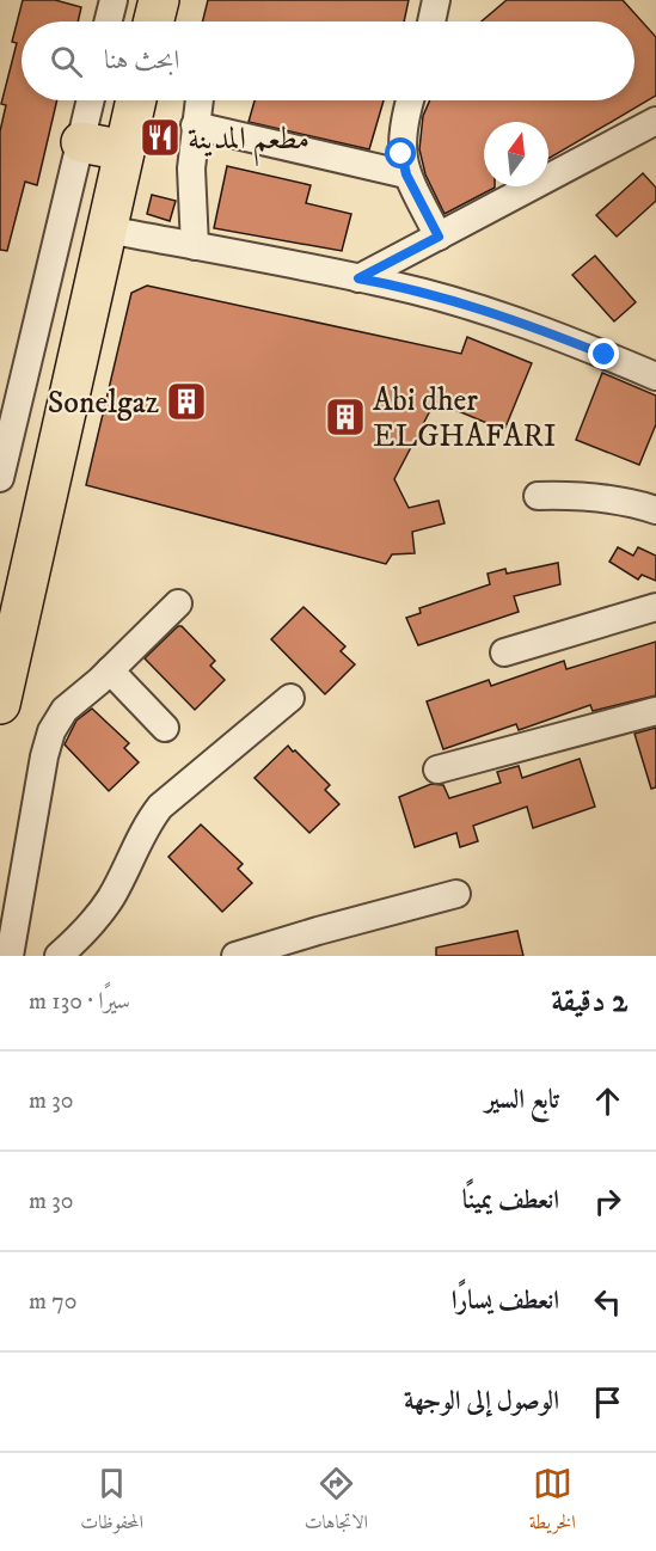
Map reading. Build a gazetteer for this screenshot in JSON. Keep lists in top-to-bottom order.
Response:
{
  "places": {
    "restaurant": ["مطعم المدينة"],
    "building": ["Sonelgaz", "Abi dher ELGHAFARI"]
  },
  "north": "top",
  "page": {
    "search": "ابحث هنا",
    "heading": ["2 دقيقة", "سيرًا · 130 m"],
    "list": [
      ["تابع السير", "30 m"],
      ["انعطف يمينًا", "30 m"],
      ["انعطف يسارًا", "70 m"],
      "الوصول إلى الوجهة"
    ],
    "nav": ["الخريطة", "الاتجاهات", "المحفوظات"]
  }
}
